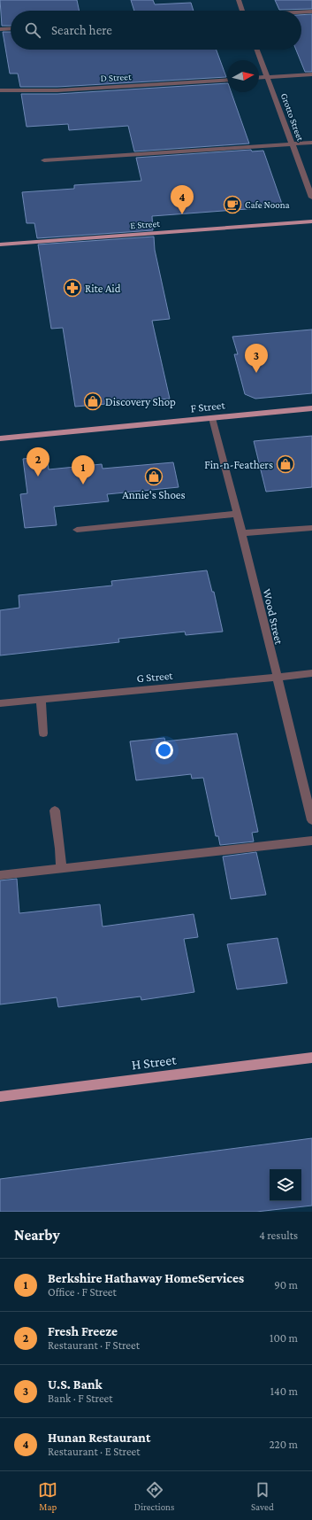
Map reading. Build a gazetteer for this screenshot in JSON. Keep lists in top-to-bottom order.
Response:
{
  "streets": {
    "main road": ["E Street", "F Street", "H Street"],
    "street": [
      "D Street",
      "Grotto Street",
      "Wood Street",
      "G Street"
    ]
  },
  "crossings": [
    ["F Street", "Wood Street"],
    ["Wood Street", "G Street"]
  ],
  "places": {
    "cafe": ["Cafe Noona"],
    "pharmacy": ["Rite Aid"],
    "shop": ["Discovery Shop", "Fin-n-Feathers", "Annie's Shoes"]
  },
  "north": "right",
  "page": {
    "search": "Search here",
    "pins": [
      "4",
      "3",
      "2",
      "1"
    ],
    "heading": ["Nearby", "4 results"],
    "list": [
      {
        "mark": "1",
        "name": "Berkshire Hathaway HomeServices",
        "note": "Office · F Street",
        "value": "90 m"
      },
      {
        "mark": "2",
        "name": "Fresh Freeze",
        "note": "Restaurant · F Street",
        "value": "100 m"
      },
      {
        "mark": "3",
        "name": "U.S. Bank",
        "note": "Bank · F Street",
        "value": "140 m"
      },
      {
        "mark": "4",
        "name": "Hunan Restaurant",
        "note": "Restaurant · E Street",
        "value": "220 m"
      }
    ],
    "nav": ["Map", "Directions", "Saved"]
  }
}
